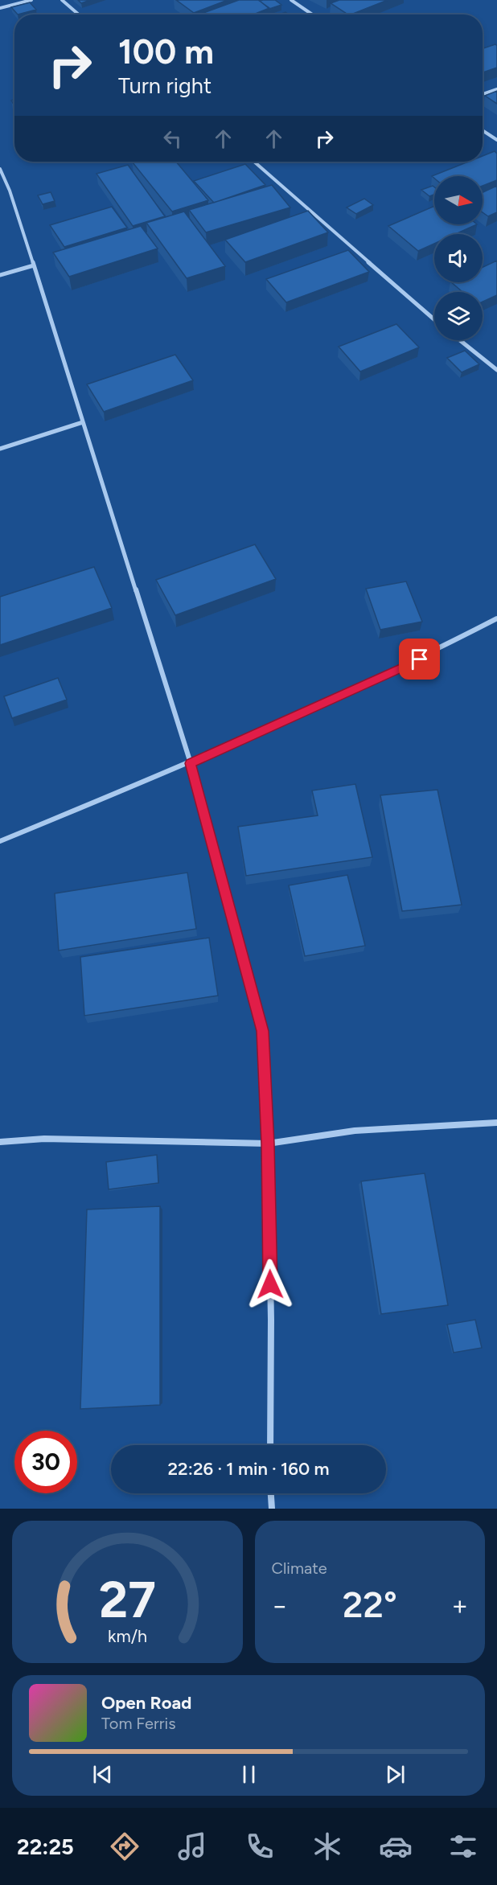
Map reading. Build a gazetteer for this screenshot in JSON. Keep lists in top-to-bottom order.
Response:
{
  "north": "right",
  "page": {
    "turn": ["100 m", "Turn right"],
    "limit": "30",
    "trip": "22:26 · 1 min · 160 m",
    "tile": "Climate",
    "heat": ["−", "22°", "+"],
    "song": ["Open Road", "Tom Ferris"],
    "tabs": "22:25",
    "gauge": ["27", "km/h"]
  }
}
